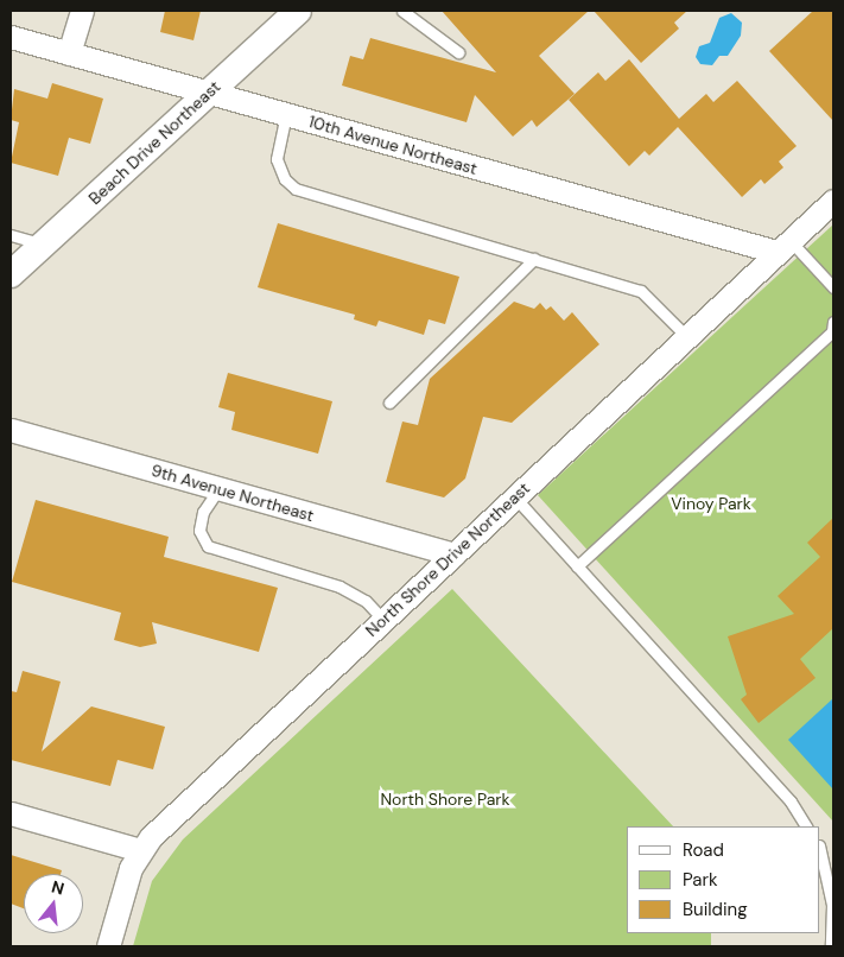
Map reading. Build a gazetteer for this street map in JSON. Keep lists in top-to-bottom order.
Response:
{
  "streets": {
    "street": [
      "Beach Drive Northeast",
      "10th Avenue Northeast",
      "9th Avenue Northeast",
      "North Shore Drive Northeast"
    ]
  },
  "crossings": [
    ["Beach Drive Northeast", "10th Avenue Northeast"],
    ["10th Avenue Northeast", "North Shore Drive Northeast"],
    ["9th Avenue Northeast", "North Shore Drive Northeast"]
  ],
  "parks": ["Vinoy Park", "North Shore Park"],
  "legend": ["Road", "Park", "Building"],
  "north": "top"
}
